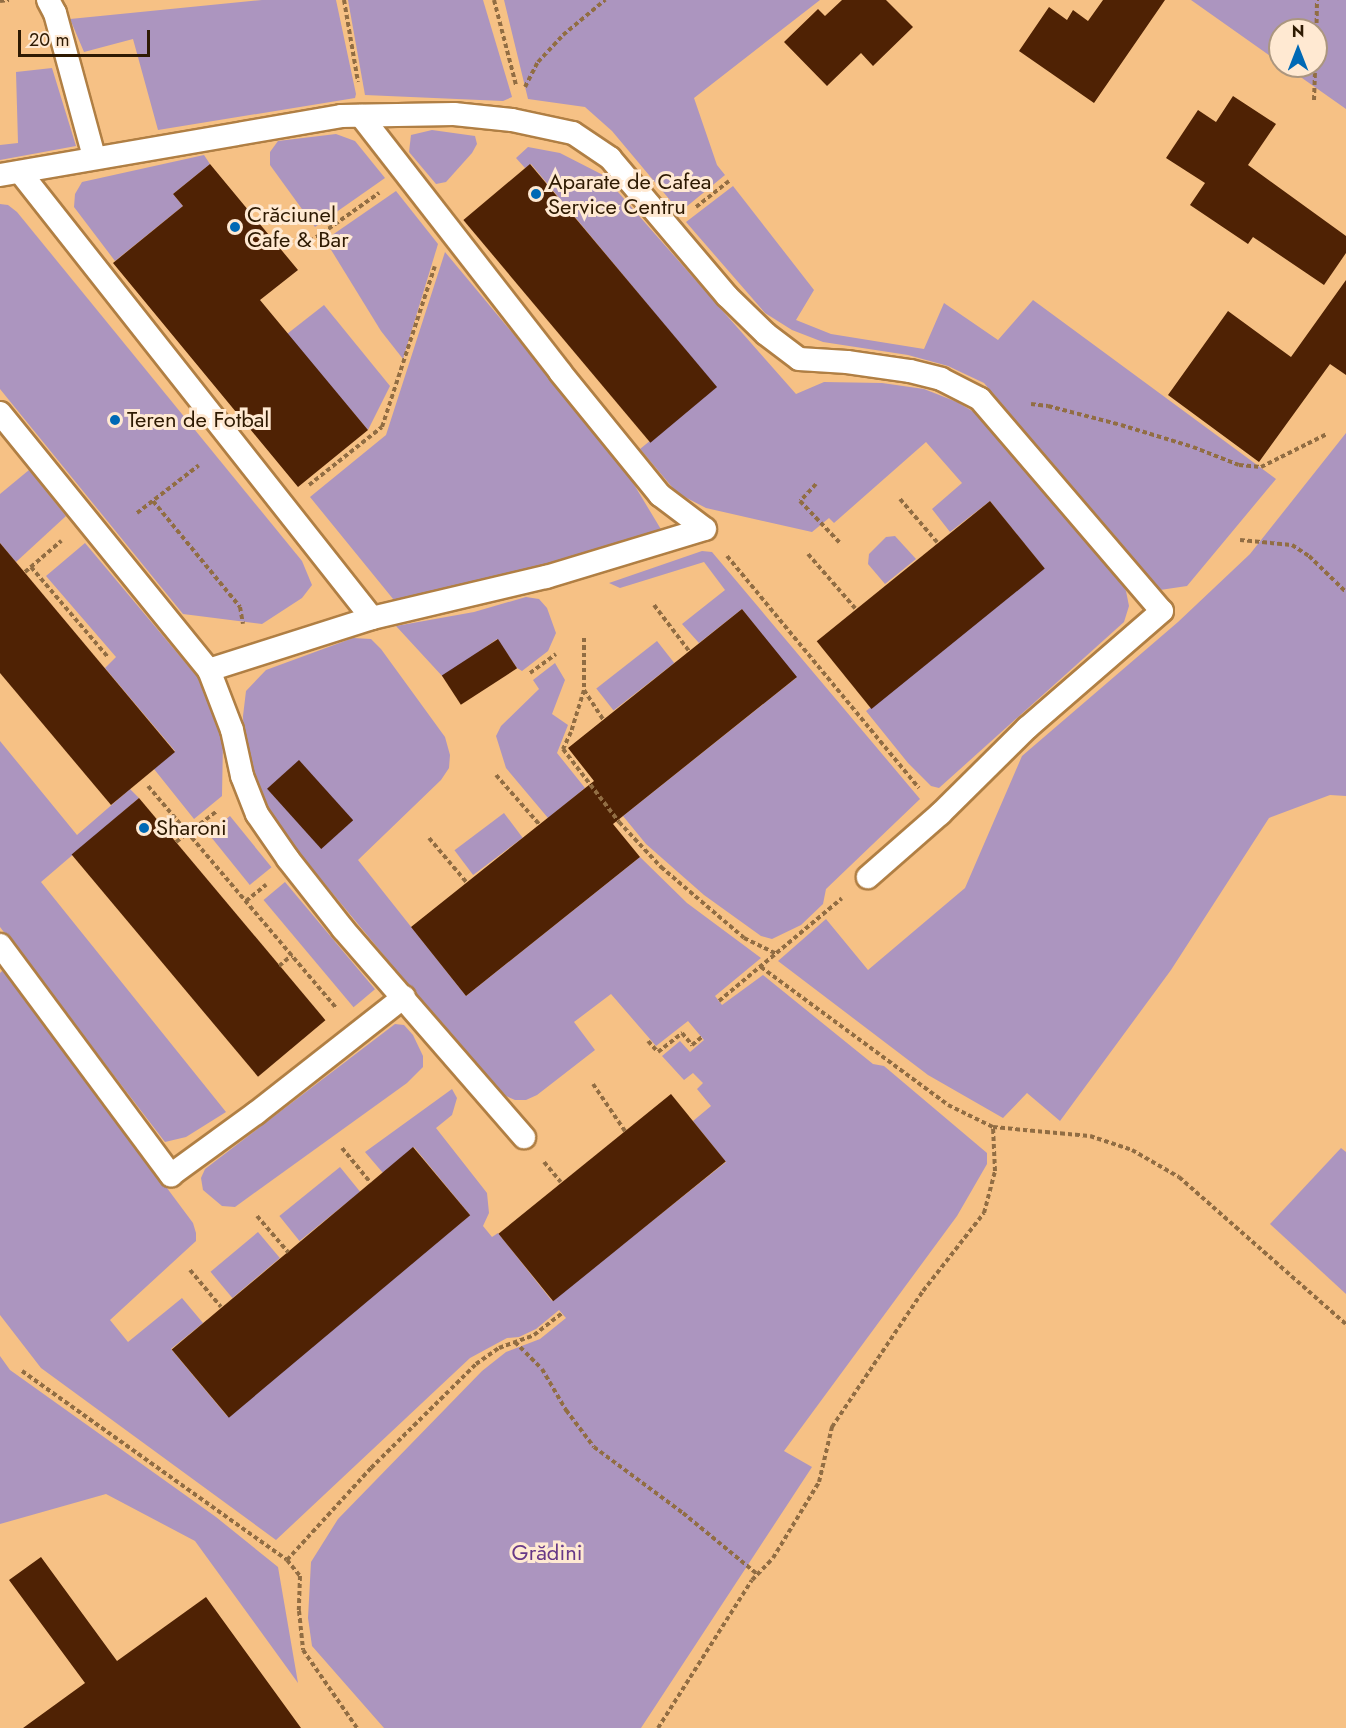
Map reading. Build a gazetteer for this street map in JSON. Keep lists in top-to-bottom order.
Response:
{
  "parks": ["Grădini"],
  "places": [
    "Aparate de Cafea Service Centru",
    "Crăciunel Cafe & Bar",
    "Teren de Fotbal",
    "Sharoni"
  ],
  "scale_bar": "20 m",
  "north": "top"
}
